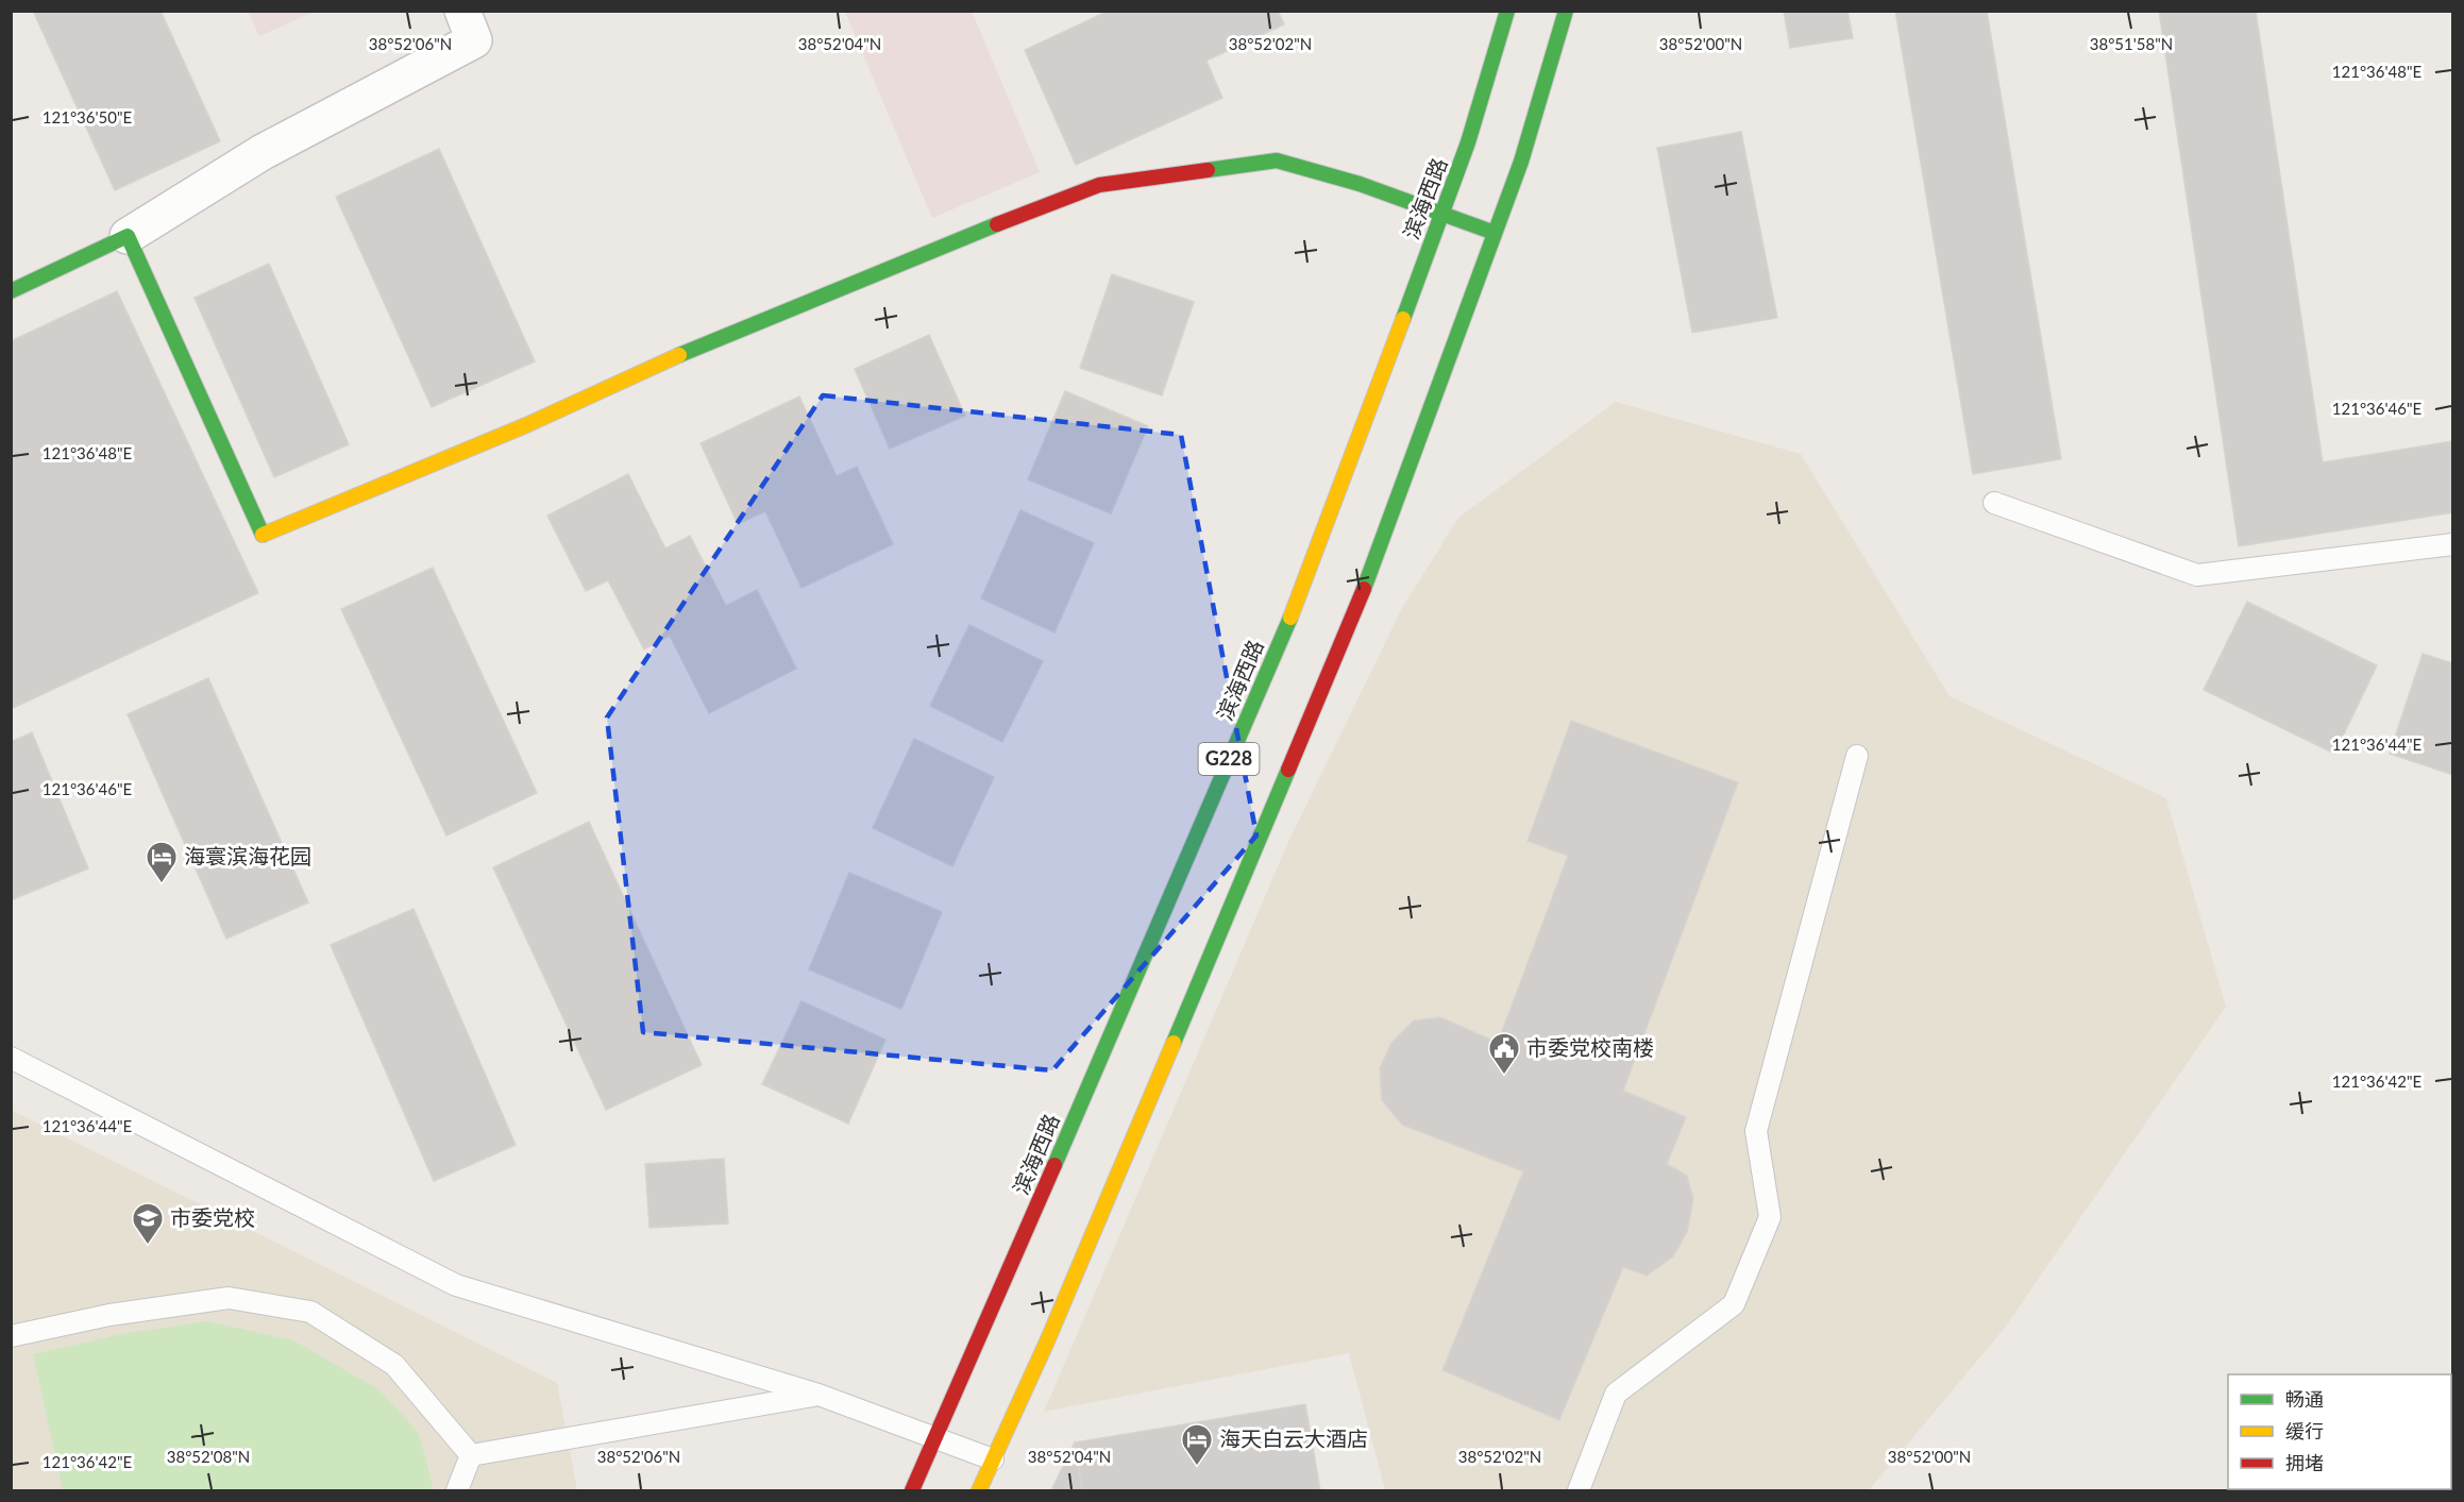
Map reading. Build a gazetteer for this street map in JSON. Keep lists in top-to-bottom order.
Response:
{
  "streets": {
    "main road": ["滨海西路", "G228"]
  },
  "places": {
    "hotel": ["海寰滨海花园", "海天白云大酒店"],
    "public building": ["市委党校南楼"],
    "school or university": ["市委党校"]
  },
  "legend": ["畅通", "缓行", "拥堵"],
  "coordinates": [
    "38°52'06\"N",
    "38°52'04\"N",
    "38°52'02\"N",
    "38°52'00\"N",
    "38°51'58\"N",
    "121°36'48\"E",
    "121°36'50\"E",
    "121°36'46\"E",
    "121°36'44\"E",
    "121°36'42\"E",
    "38°52'08\"N"
  ]
}
